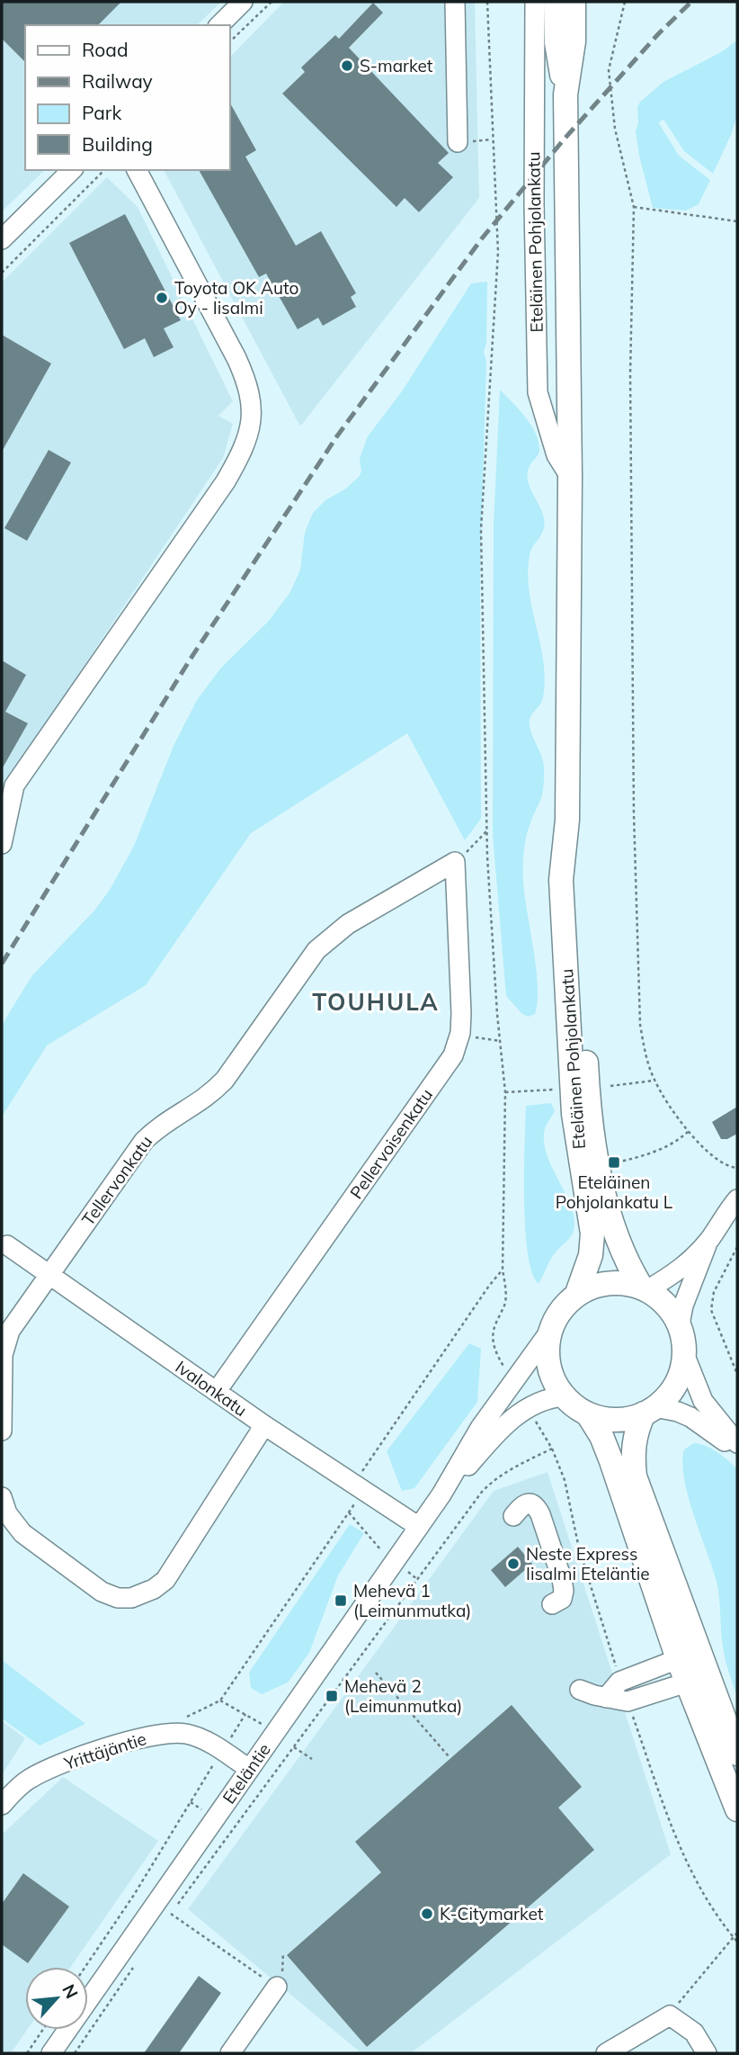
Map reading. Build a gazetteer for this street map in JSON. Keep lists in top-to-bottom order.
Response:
{
  "streets": {
    "main road": ["Eteläinen Pohjolankatu"],
    "street": [
      "Pellervoisenkatu",
      "Tellervonkatu",
      "Ivalonkatu",
      "Yrittäjäntie",
      "Eteläntie"
    ]
  },
  "crossings": [
    ["Eteläinen Pohjolankatu", "Eteläntie"],
    ["Pellervoisenkatu", "Tellervonkatu"],
    ["Pellervoisenkatu", "Ivalonkatu"],
    ["Tellervonkatu", "Ivalonkatu"],
    ["Ivalonkatu", "Eteläntie"],
    ["Yrittäjäntie", "Eteläntie"]
  ],
  "districts": ["TOUHULA"],
  "places": {
    "other": [
      "S-market",
      "Toyota OK Auto Oy - Iisalmi",
      "Neste Express Iisalmi Eteläntie",
      "K-Citymarket"
    ],
    "transit": ["Eteläinen Pohjolankatu L", "Mehevä 1 (Leimunmutka)", "Mehevä 2 (Leimunmutka)"]
  },
  "legend": [
    "Road",
    "Railway",
    "Park",
    "Building"
  ],
  "north": "top right"
}
